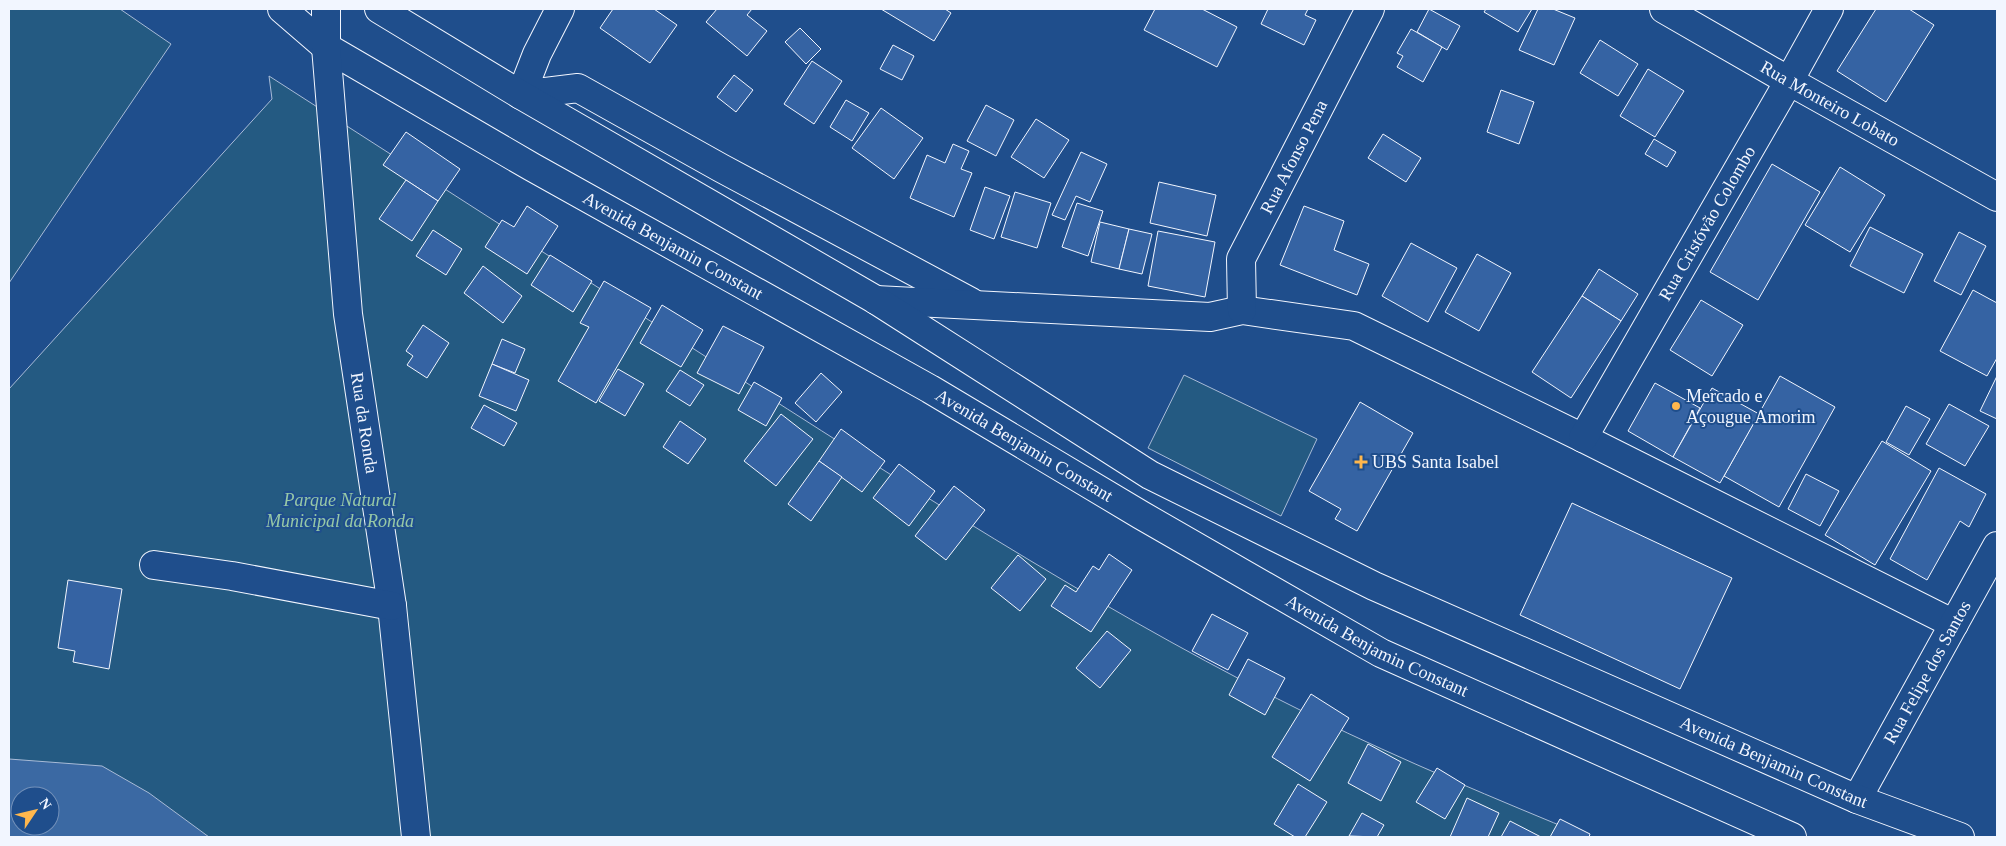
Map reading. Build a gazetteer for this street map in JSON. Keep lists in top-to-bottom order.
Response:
{
  "streets": {
    "street": [
      "Rua Monteiro Lobato",
      "Rua Afonso Pena",
      "Rua Cristóvão Colombo",
      "Avenida Benjamin Constant",
      "Rua da Ronda",
      "Rua Felipe dos Santos"
    ]
  },
  "crossings": [
    ["Rua Monteiro Lobato", "Rua Cristóvão Colombo"],
    ["Rua Afonso Pena", "Avenida Benjamin Constant"],
    ["Rua Cristóvão Colombo", "Avenida Benjamin Constant"],
    ["Avenida Benjamin Constant", "Rua da Ronda"],
    ["Avenida Benjamin Constant", "Rua Felipe dos Santos"]
  ],
  "parks": ["Parque Natural Municipal da Ronda"],
  "places": {
    "other": ["Mercado e Açougue Amorim"],
    "health": ["UBS Santa Isabel"]
  },
  "north": "top right"
}
